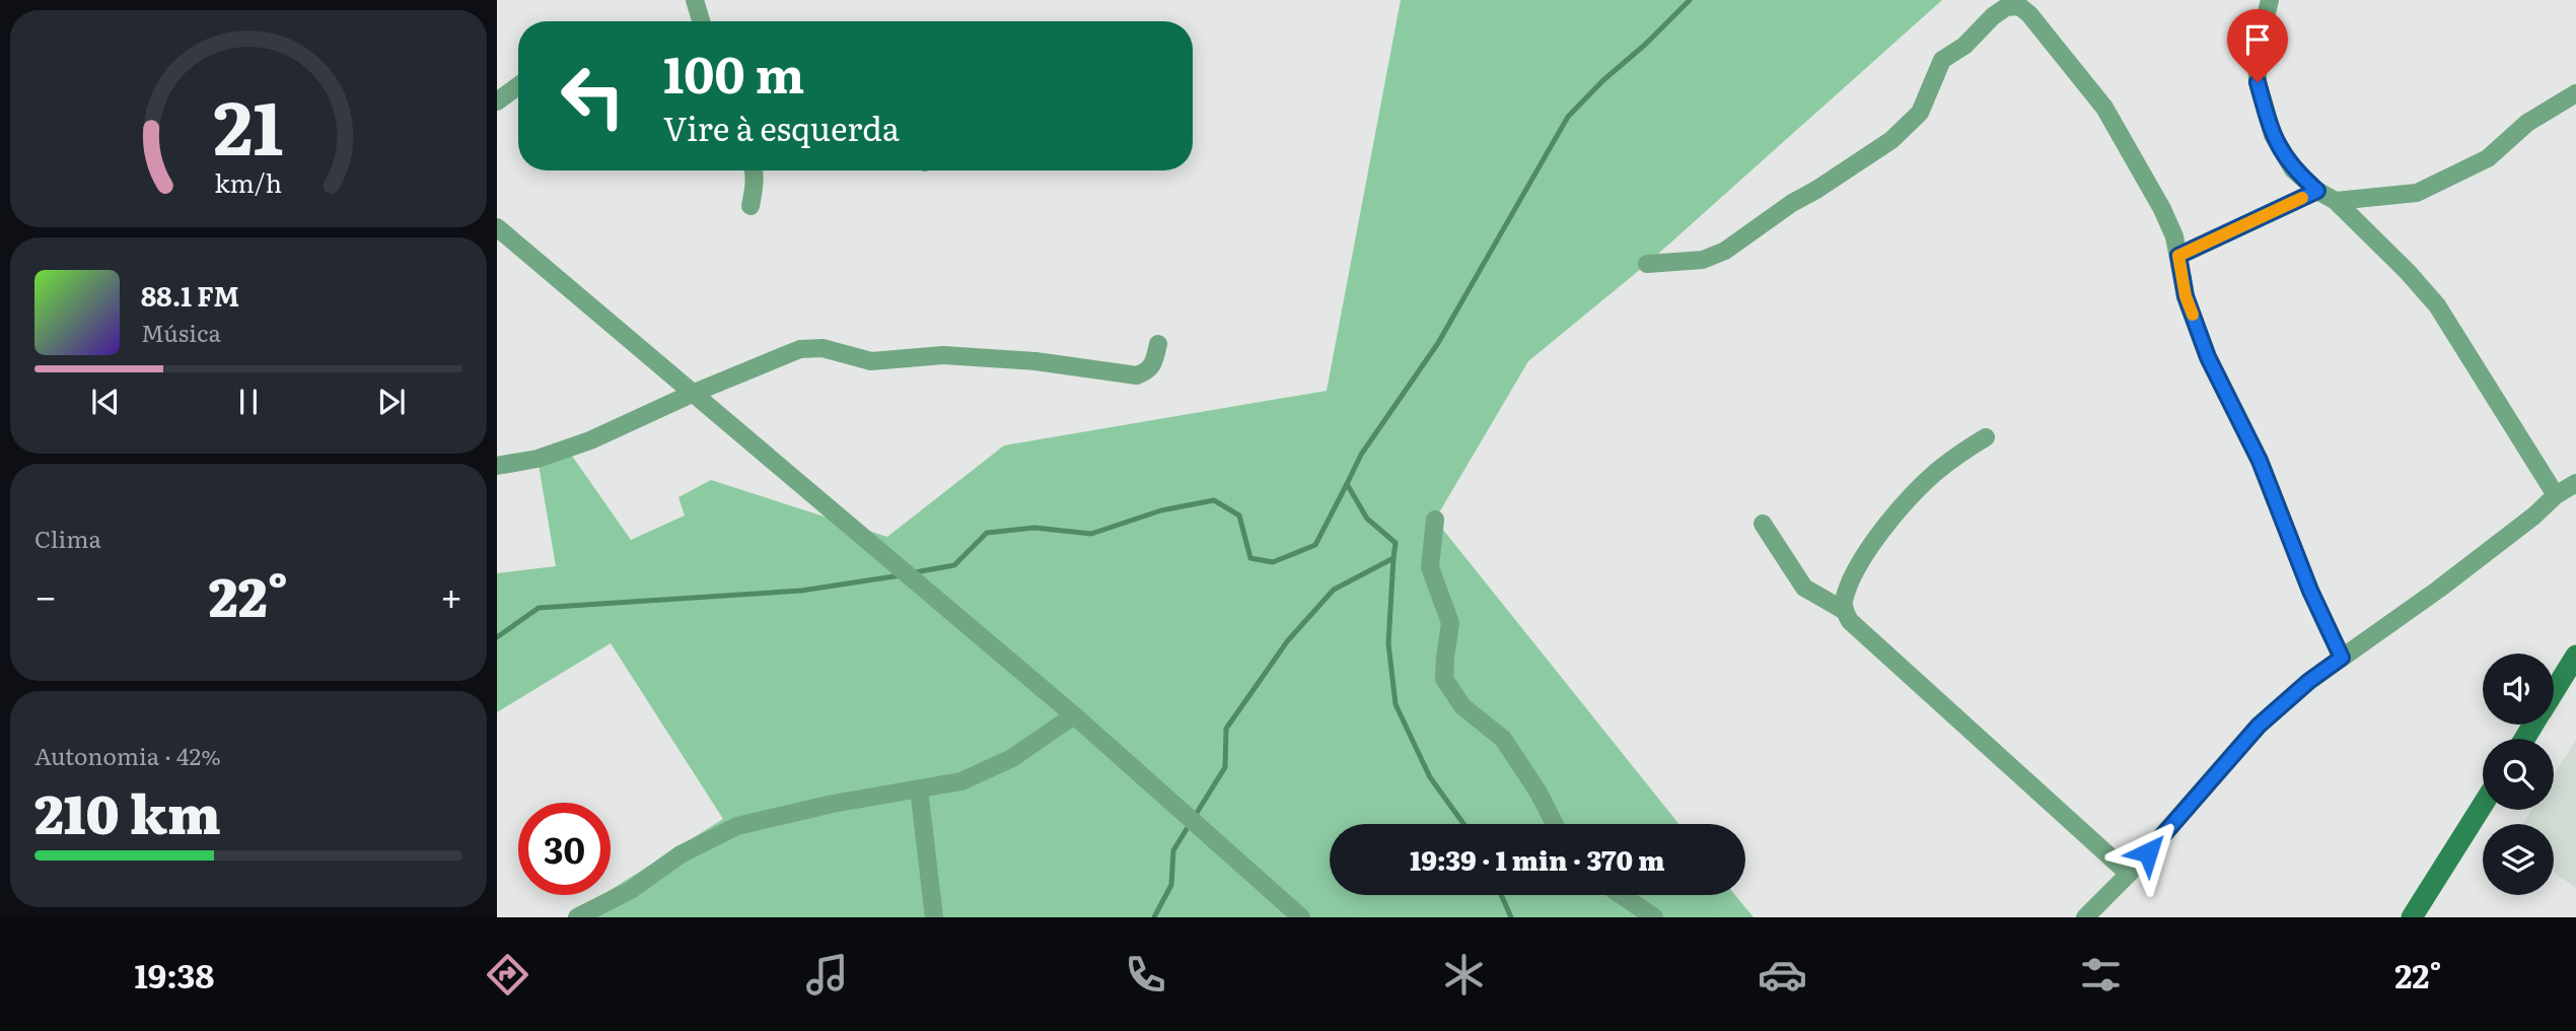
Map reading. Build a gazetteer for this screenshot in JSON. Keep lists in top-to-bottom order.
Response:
{
  "page": {
    "turn": ["100 m", "Vire à esquerda"],
    "song": ["88.1 FM", "Música"],
    "tile": [
      "Clima",
      ["Autonomia · 42%", "210 km"]
    ],
    "heat": ["−", "22°", "+"],
    "limit": "30",
    "trip": "19:39 · 1 min · 370 m",
    "tabs": ["19:38", "22°"],
    "gauge": ["21", "km/h"]
  }
}
